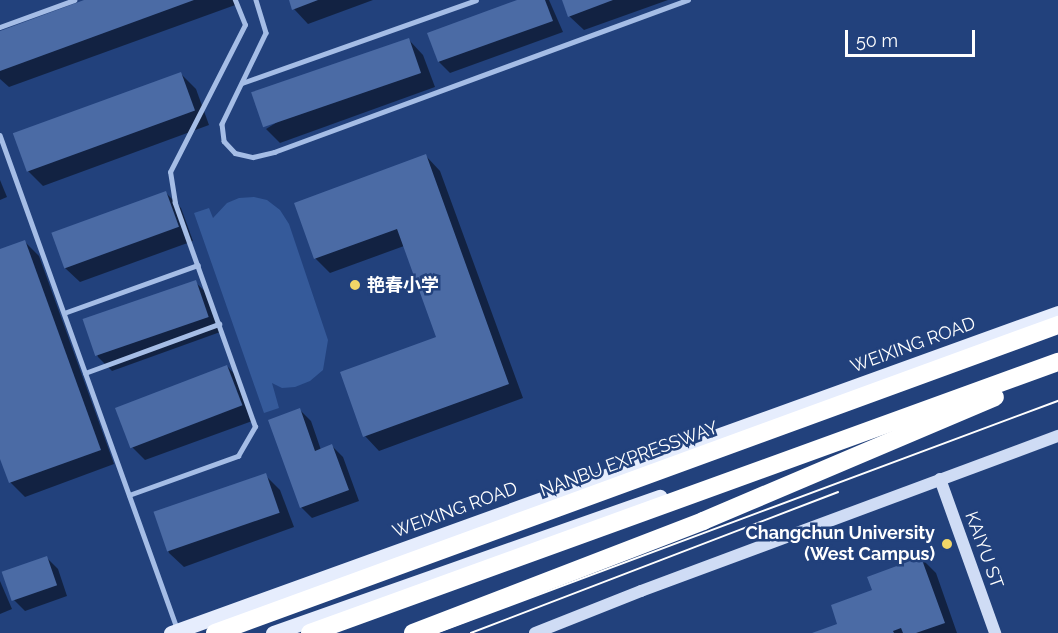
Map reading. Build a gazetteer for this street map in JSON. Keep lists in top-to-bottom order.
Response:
{
  "streets": {
    "highway": ["NANBU EXPRESSWAY"],
    "main road": ["WEIXING ROAD", "KAIYU ST"]
  },
  "places": ["艳春小学", "Changchun University (West Campus)"],
  "scale_bar": "50 m"
}
